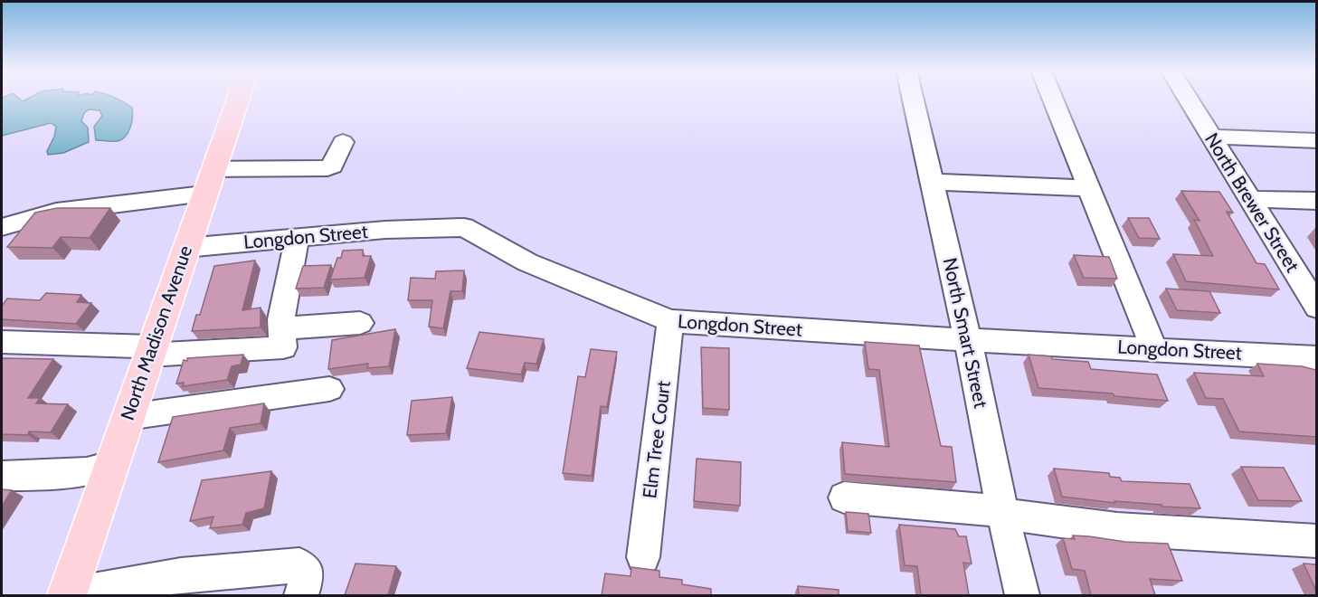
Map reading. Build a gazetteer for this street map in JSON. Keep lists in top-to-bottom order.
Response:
{
  "streets": {
    "main road": ["North Madison Avenue"],
    "street": [
      "North Brewer Street",
      "Longdon Street",
      "North Smart Street",
      "Elm Tree Court"
    ]
  },
  "crossings": [
    ["Longdon Street", "North Madison Avenue"],
    ["Longdon Street", "North Smart Street"],
    ["Longdon Street", "Elm Tree Court"]
  ]
}
